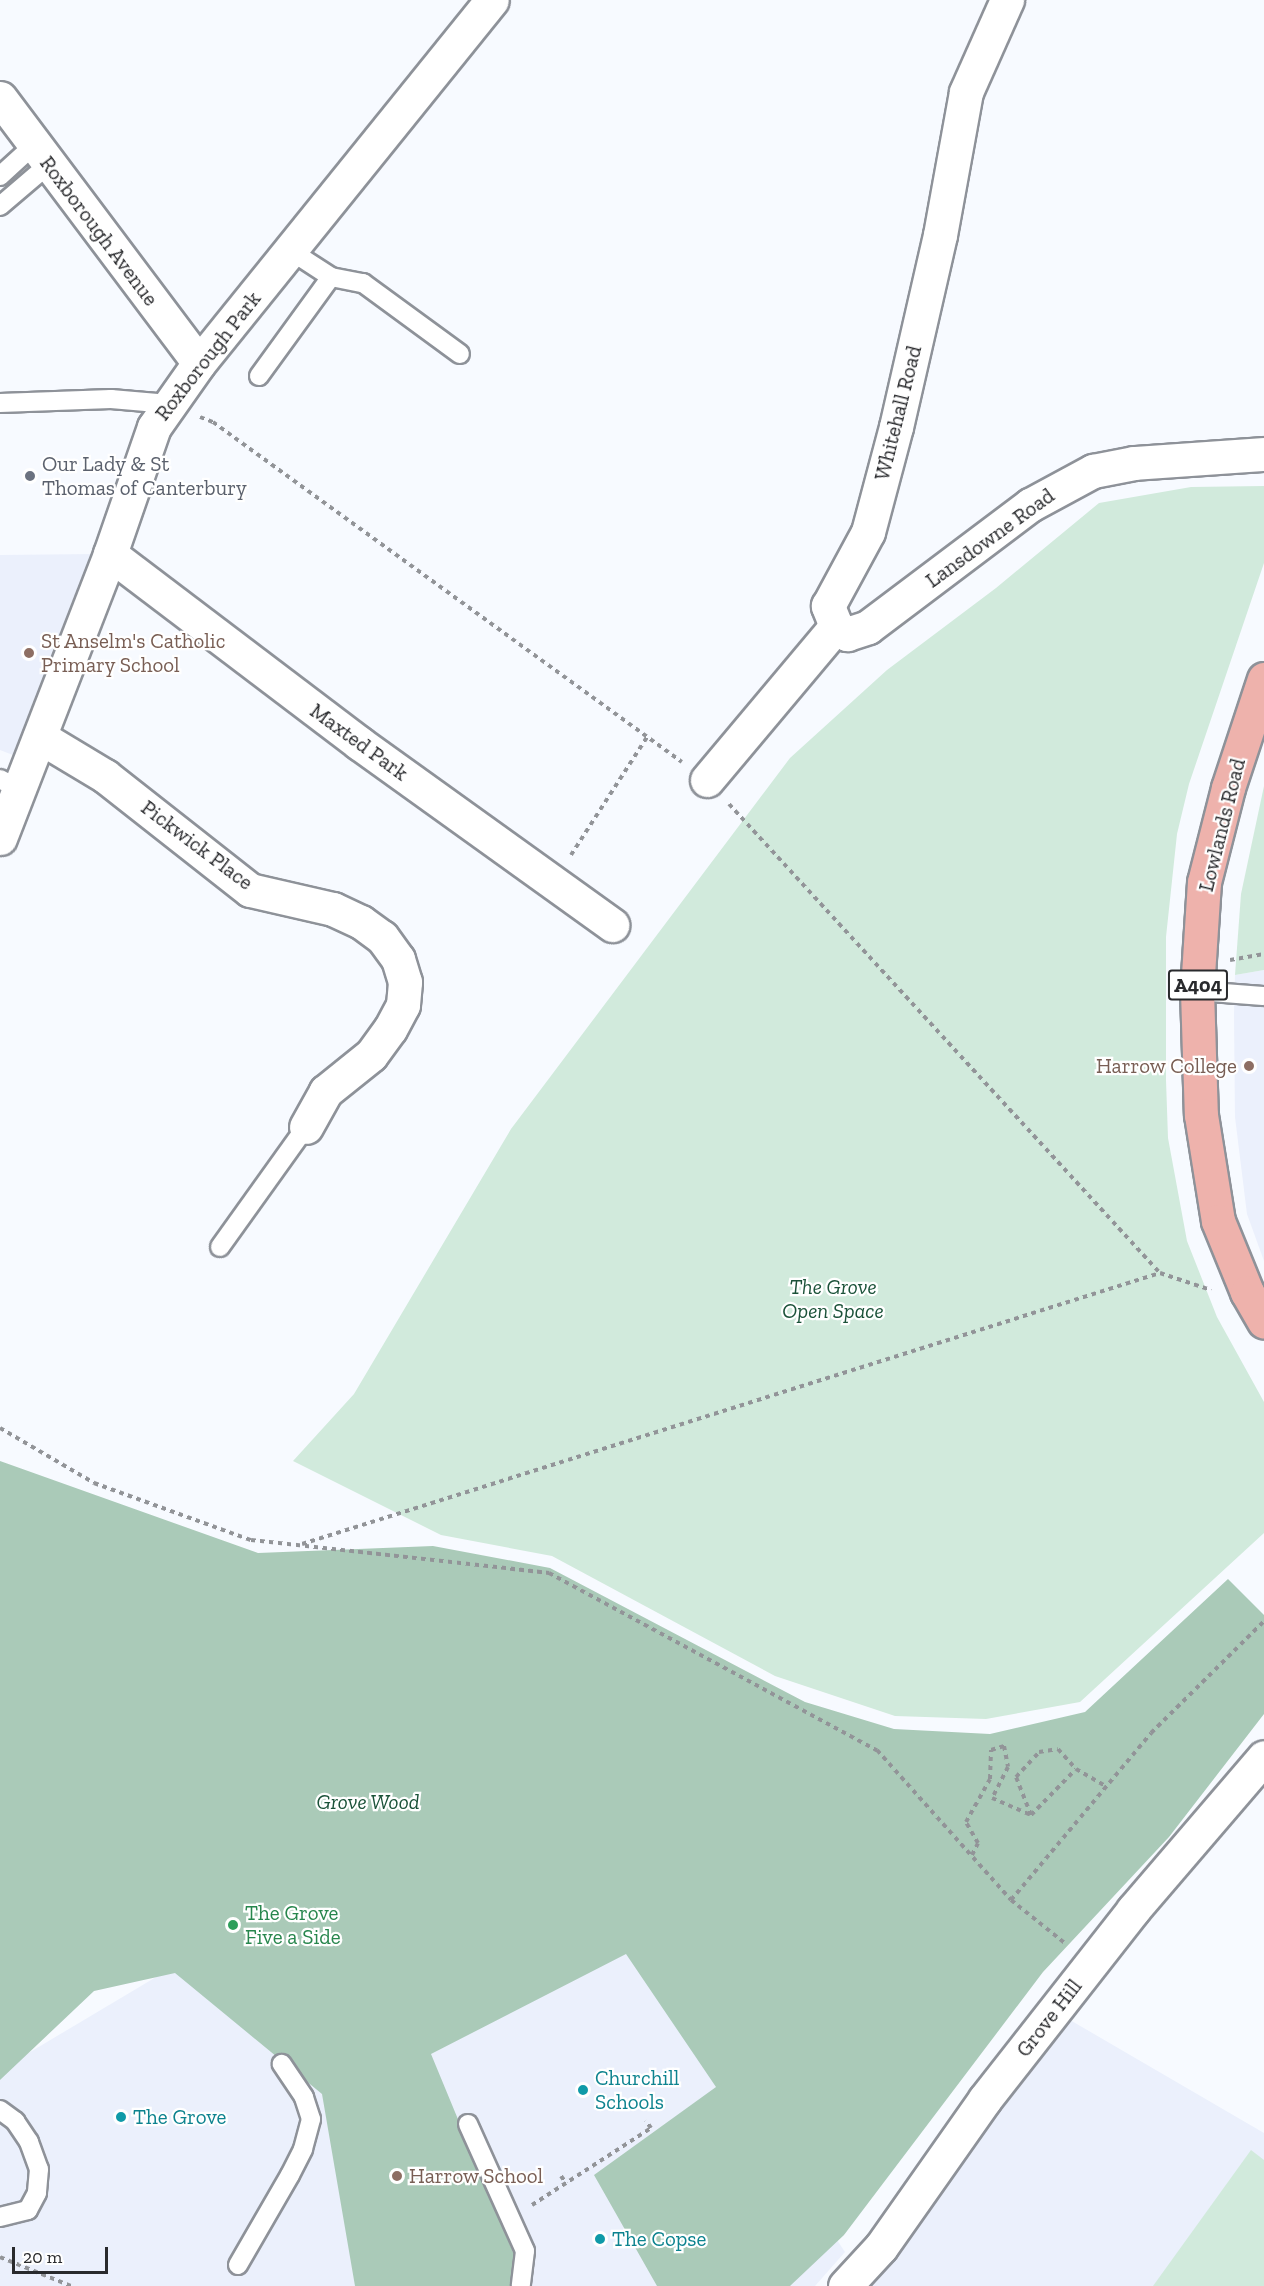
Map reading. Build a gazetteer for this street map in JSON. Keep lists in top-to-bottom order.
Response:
{
  "streets": {
    "main road": ["Lowlands Road", "A404"],
    "street": [
      "Roxborough Avenue",
      "Roxborough Park",
      "Whitehall Road",
      "Lansdowne Road",
      "Maxted Park",
      "Pickwick Place",
      "Grove Hill"
    ]
  },
  "crossings": [
    ["Roxborough Avenue", "Roxborough Park"],
    ["Roxborough Park", "Maxted Park"],
    ["Roxborough Park", "Pickwick Place"],
    ["Whitehall Road", "Lansdowne Road"]
  ],
  "parks": ["The Grove Open Space", "Grove Wood"],
  "places": [
    "Our Lady & St Thomas of Canterbury",
    "St Anselm's Catholic Primary School",
    "Harrow College",
    "The Grove Five a Side",
    "Churchill Schools",
    "The Grove",
    "Harrow School",
    "The Copse"
  ],
  "scale_bar": "20 m"
}
